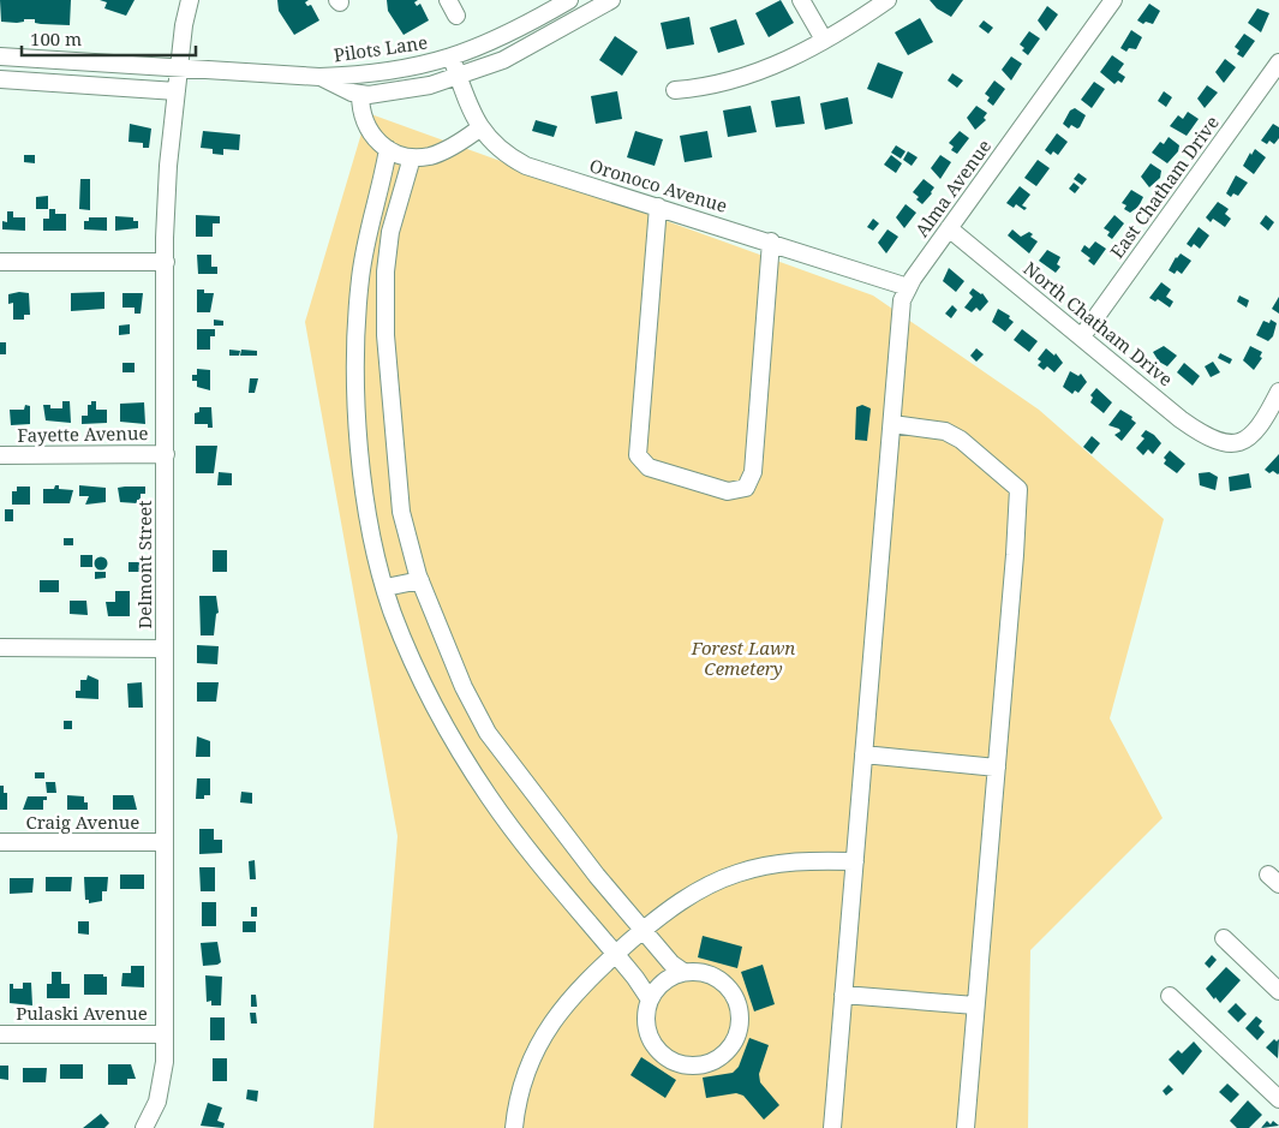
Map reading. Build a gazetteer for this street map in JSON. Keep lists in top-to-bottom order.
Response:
{
  "streets": {
    "street": [
      "Pilots Lane",
      "Oronoco Avenue",
      "East Chatham Drive",
      "Alma Avenue",
      "North Chatham Drive",
      "Fayette Avenue",
      "Delmont Street",
      "Craig Avenue",
      "Pulaski Avenue"
    ]
  },
  "crossings": [
    ["Pilots Lane", "Oronoco Avenue"],
    ["Oronoco Avenue", "Alma Avenue"],
    ["East Chatham Drive", "North Chatham Drive"],
    ["Alma Avenue", "North Chatham Drive"],
    ["Fayette Avenue", "Delmont Street"],
    ["Delmont Street", "Craig Avenue"],
    ["Delmont Street", "Pulaski Avenue"]
  ],
  "parks": ["Forest Lawn Cemetery"],
  "scale_bar": "100 m"
}
